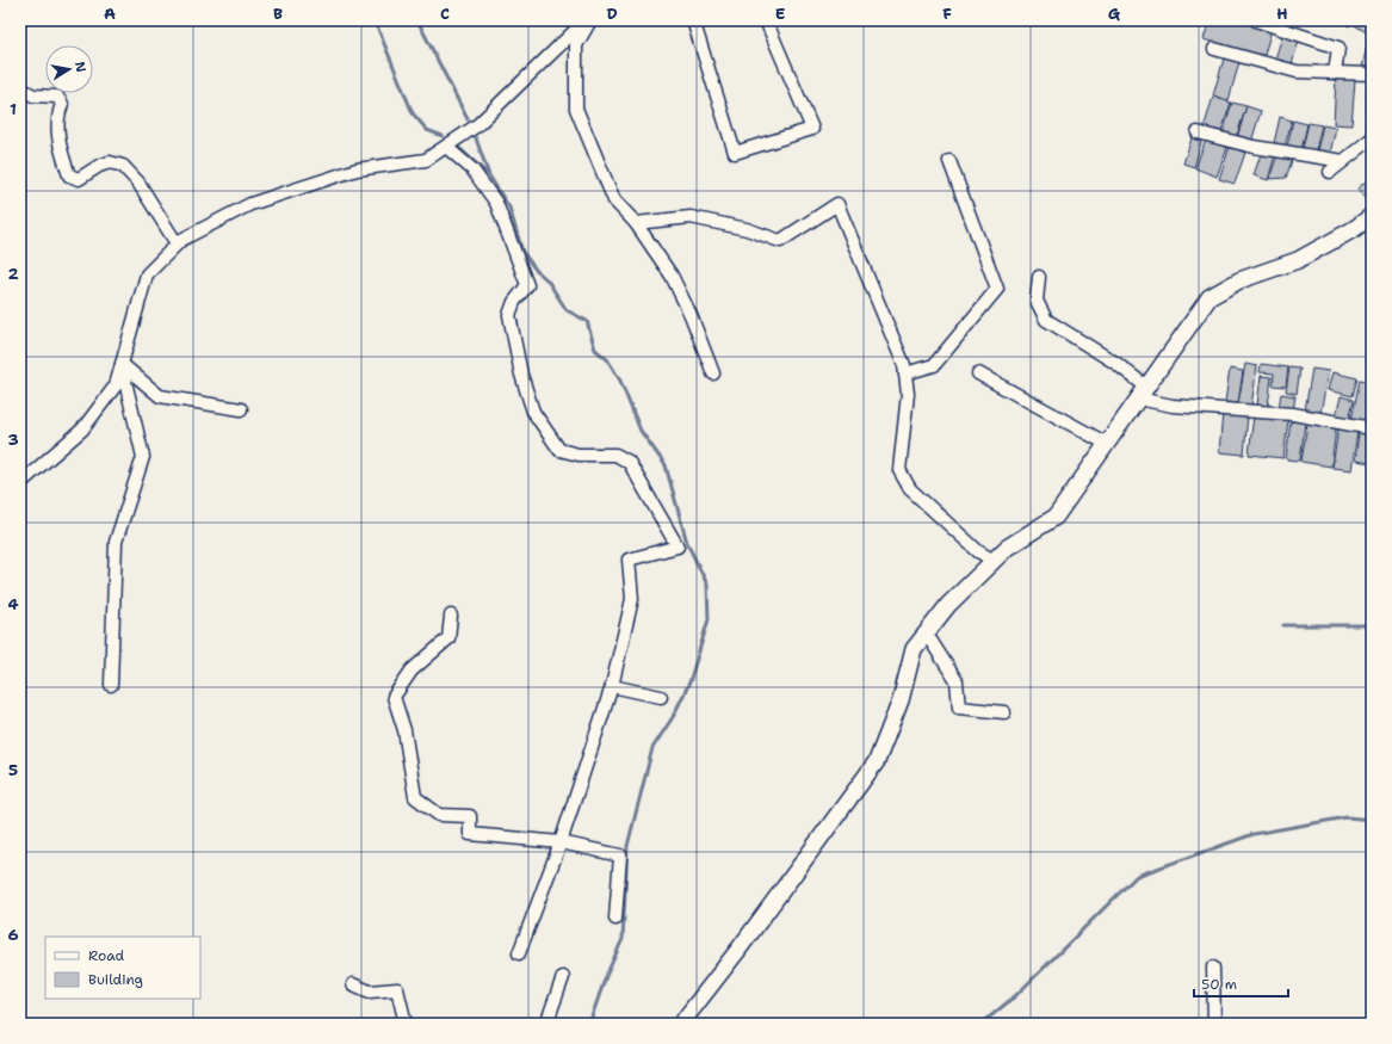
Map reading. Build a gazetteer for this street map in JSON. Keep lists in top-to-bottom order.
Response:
{
  "legend": ["Road", "Building"],
  "scale_bar": "50 m",
  "north": "right",
  "grid": {
    "columns": [
      "A",
      "B",
      "C",
      "D",
      "E",
      "F",
      "G",
      "H"
    ],
    "rows": [
      "1",
      "2",
      "3",
      "4",
      "5",
      "6"
    ]
  }
}
